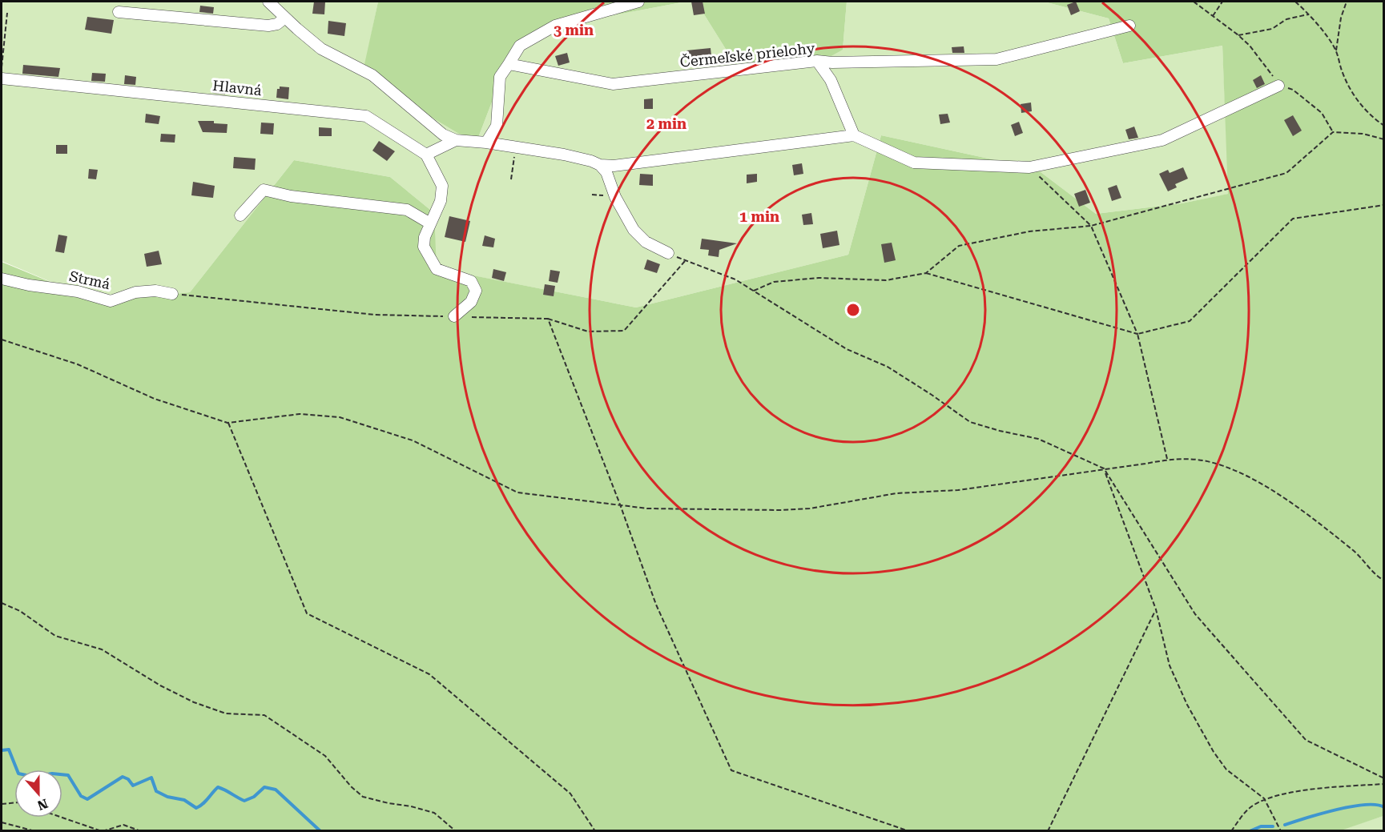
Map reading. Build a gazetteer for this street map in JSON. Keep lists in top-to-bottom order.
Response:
{
  "streets": {
    "street": ["Čermeľské prielohy", "Hlavná", "Strmá"]
  },
  "north": "bottom",
  "rings": ["3 min", "2 min", "1 min"]
}
